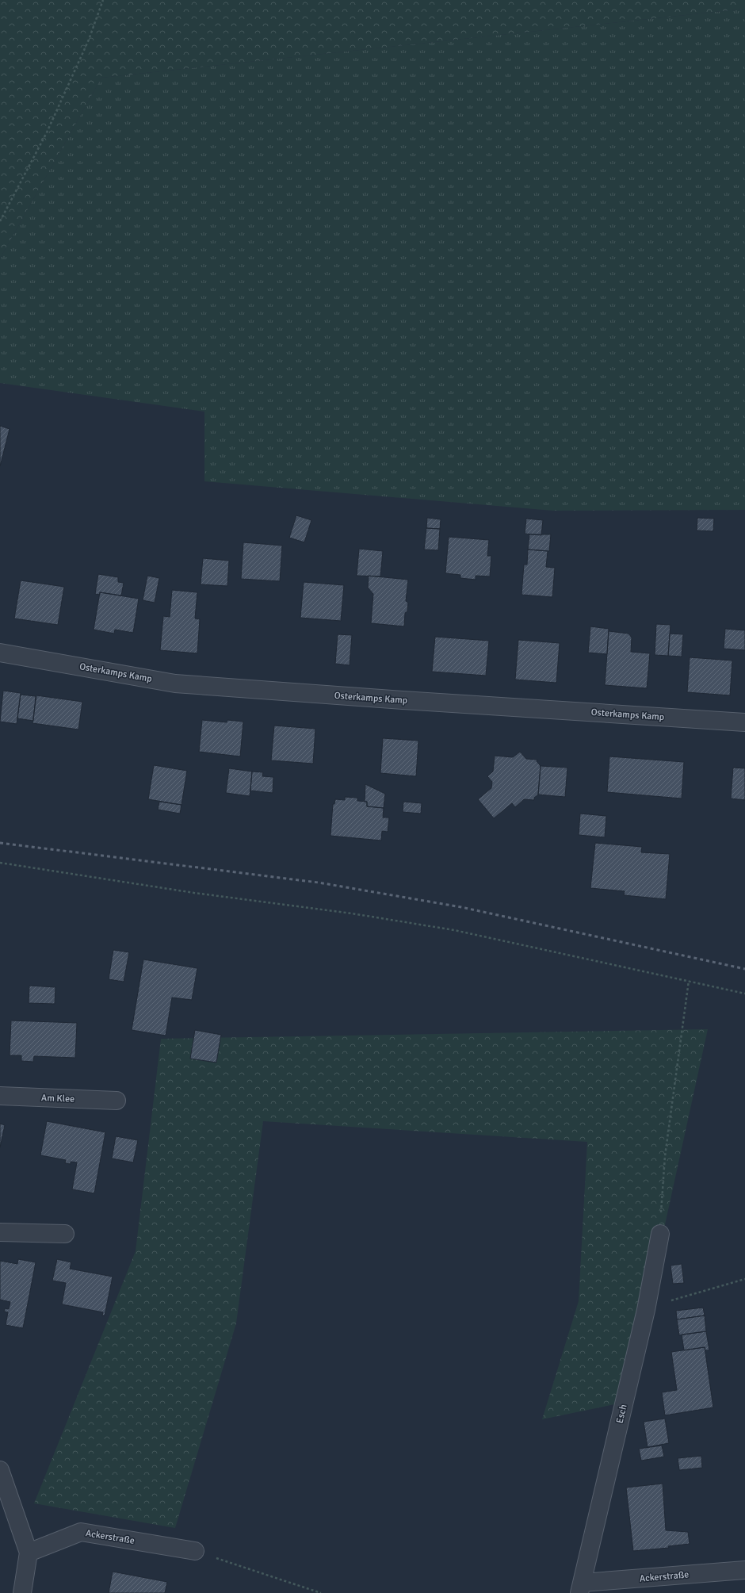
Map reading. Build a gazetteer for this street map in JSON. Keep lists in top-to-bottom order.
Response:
{
  "streets": {
    "street": [
      "Osterkamps Kamp",
      "Am Klee",
      "Esch",
      "Ackerstraße"
    ]
  },
  "crossings": [
    ["Esch", "Ackerstraße"]
  ]
}
